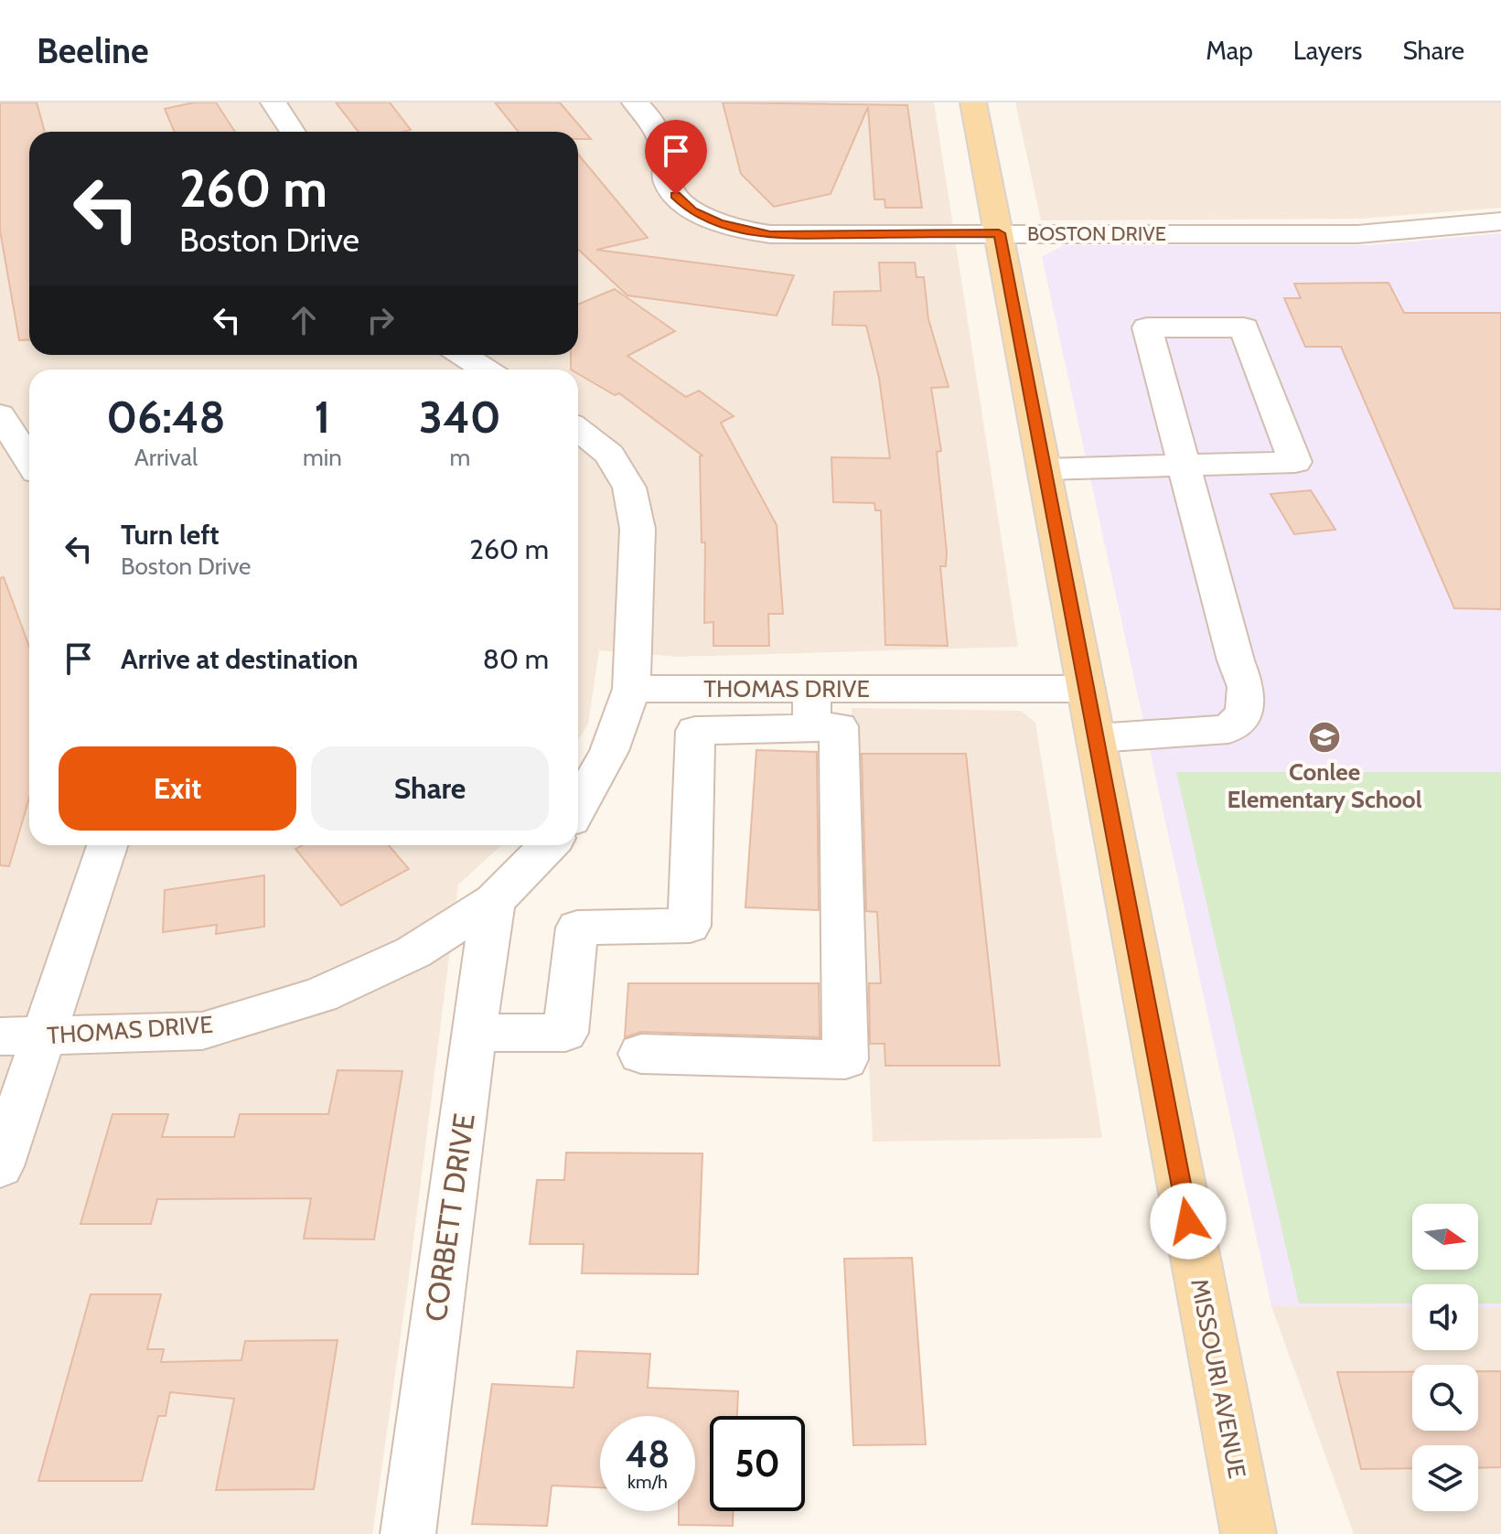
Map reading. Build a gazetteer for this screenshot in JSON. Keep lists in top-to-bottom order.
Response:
{
  "streets": {
    "main road": ["MISSOURI AVENUE"],
    "street": ["BOSTON DRIVE", "THOMAS DRIVE", "CORBETT DRIVE"]
  },
  "crossings": [
    ["BOSTON DRIVE", "MISSOURI AVENUE"],
    ["THOMAS DRIVE", "CORBETT DRIVE"],
    ["THOMAS DRIVE", "MISSOURI AVENUE"]
  ],
  "places": {
    "school or university": ["Conlee Elementary School"]
  },
  "north": "right",
  "page": {
    "header": "Beeline",
    "nav": ["Map", "Layers", "Share"],
    "turn": ["260 m", "Boston Drive"],
    "eta": [
      "06:48",
      "Arrival",
      "1",
      "min",
      "340",
      "m"
    ],
    "list": [
      {
        "name": "Turn left",
        "note": "Boston Drive",
        "value": "260 m"
      },
      {
        "name": "Arrive at destination",
        "value": "80 m"
      }
    ],
    "buttons": ["Exit", "Share"],
    "speed": "48 km/h",
    "limit": "50"
  }
}
